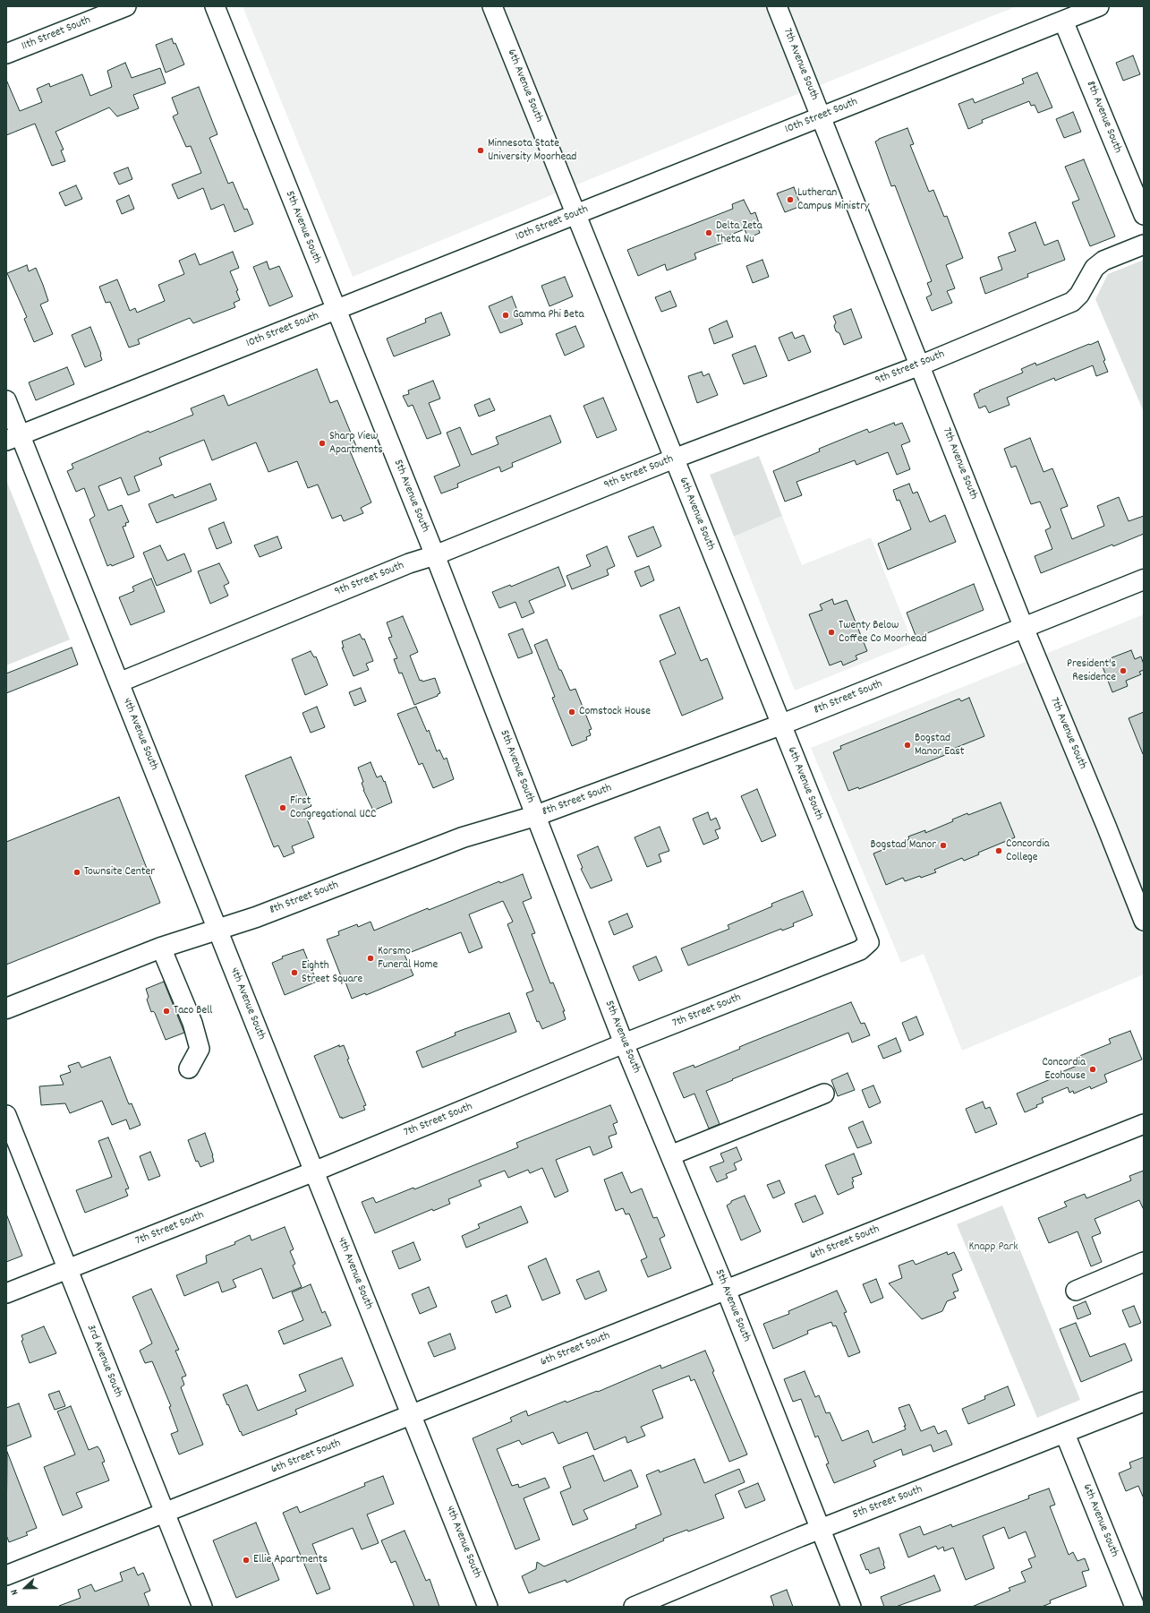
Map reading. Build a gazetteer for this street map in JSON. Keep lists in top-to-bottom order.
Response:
{
  "streets": {
    "main road": ["8th Street South"],
    "street": [
      "11th Street South",
      "7th Avenue South",
      "6th Avenue South",
      "10th Street South",
      "8th Avenue South",
      "5th Avenue South",
      "9th Street South",
      "4th Avenue South",
      "7th Street South",
      "6th Street South",
      "3rd Avenue South",
      "5th Street South"
    ]
  },
  "crossings": [
    ["7th Avenue South", "10th Street South"],
    ["7th Avenue South", "9th Street South"],
    ["7th Avenue South", "8th Street South"],
    ["6th Avenue South", "10th Street South"],
    ["6th Avenue South", "9th Street South"],
    ["6th Avenue South", "8th Street South"],
    ["6th Avenue South", "7th Street South"],
    ["6th Avenue South", "5th Street South"],
    ["10th Street South", "8th Avenue South"],
    ["10th Street South", "5th Avenue South"],
    ["10th Street South", "4th Avenue South"],
    ["5th Avenue South", "9th Street South"],
    ["5th Avenue South", "8th Street South"],
    ["5th Avenue South", "7th Street South"],
    ["5th Avenue South", "6th Street South"],
    ["5th Avenue South", "5th Street South"],
    ["9th Street South", "4th Avenue South"],
    ["8th Street South", "4th Avenue South"],
    ["4th Avenue South", "7th Street South"],
    ["4th Avenue South", "6th Street South"],
    ["7th Street South", "3rd Avenue South"],
    ["6th Street South", "3rd Avenue South"]
  ],
  "parks": ["Knapp Park"],
  "places": [
    "Minnesota State University Moorhead",
    "Lutheran Campus Ministry",
    "Delta Zeta Theta Nu",
    "Gamma Phi Beta",
    "Sharp View Apartments",
    "Twenty Below Coffee Co Moorhead",
    "President's Residence",
    "Comstock House",
    "Bogstad Manor East",
    "First Congregational UCC",
    "Bogstad Manor",
    "Concordia College",
    "Townsite Center",
    "Korsmo Funeral Home",
    "Eighth Street Square",
    "Taco Bell",
    "Concordia Ecohouse",
    "Ellie Apartments"
  ],
  "north": "left"
}
